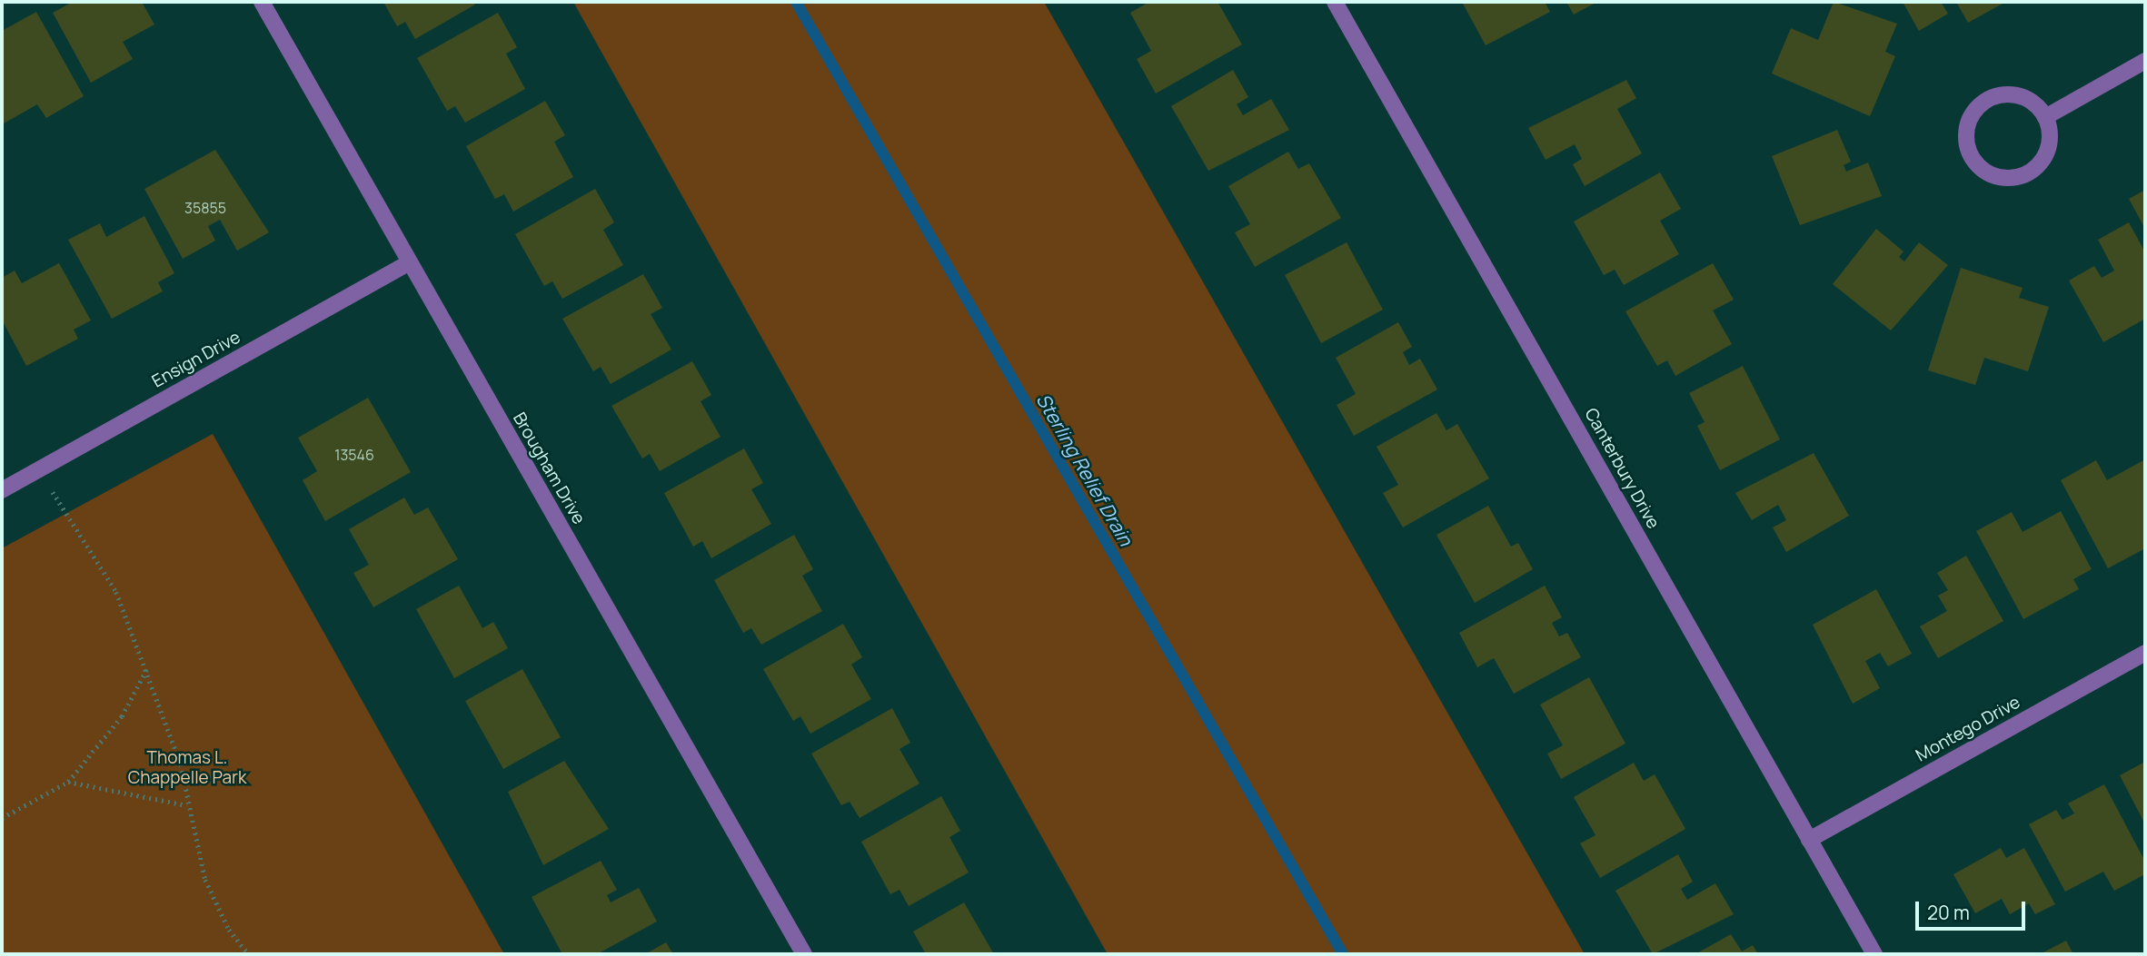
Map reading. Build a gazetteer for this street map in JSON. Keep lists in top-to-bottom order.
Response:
{
  "streets": {
    "street": [
      "Ensign Drive",
      "Brougham Drive",
      "Canterbury Drive",
      "Montego Drive"
    ]
  },
  "crossings": [
    ["Ensign Drive", "Brougham Drive"],
    ["Canterbury Drive", "Montego Drive"]
  ],
  "water": ["Sterling Relief Drain"],
  "parks": ["Thomas L. Chappelle Park"],
  "house_numbers": ["35855", "13546"],
  "scale_bar": "20 m"
}
